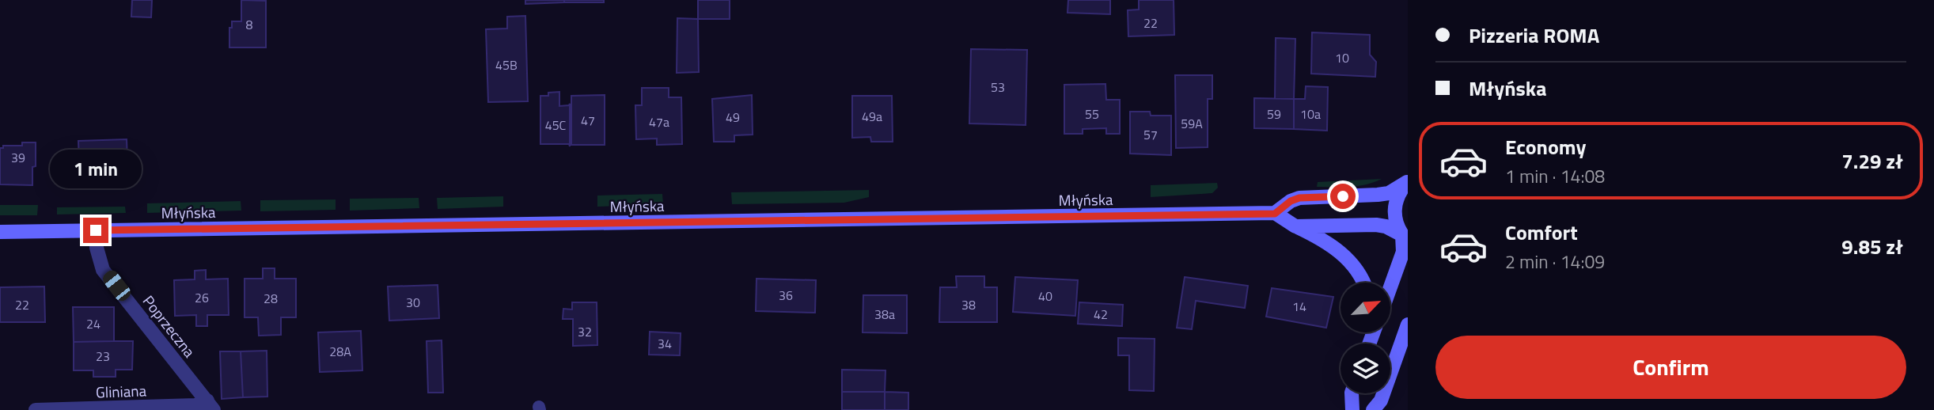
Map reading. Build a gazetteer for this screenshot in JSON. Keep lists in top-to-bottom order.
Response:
{
  "streets": {
    "street": ["Młyńska", "Poprzeczna", "Gliniana"]
  },
  "crossings": [
    ["Młyńska", "Poprzeczna"],
    ["Poprzeczna", "Gliniana"]
  ],
  "house_numbers": [
    "22",
    "8",
    "10",
    "45B",
    "53",
    "55",
    "59",
    "10a",
    "49a",
    "49",
    "47",
    "47a",
    "59A",
    "45C",
    "57",
    "39",
    "36",
    "40",
    "26",
    "28",
    "30",
    "22",
    "38",
    "14",
    "38a",
    "42",
    "24",
    "32",
    "34",
    "28A",
    "23"
  ],
  "north": "top right",
  "page": {
    "banner": ["Pizzeria ROMA", "Młyńska"],
    "list": [
      {
        "name": "Economy",
        "note": "1 min · 14:08",
        "value": "7.29 zł"
      },
      {
        "name": "Comfort",
        "note": "2 min · 14:09",
        "value": "9.85 zł"
      }
    ],
    "bubble": "1 min",
    "buttons": "Confirm"
  }
}
